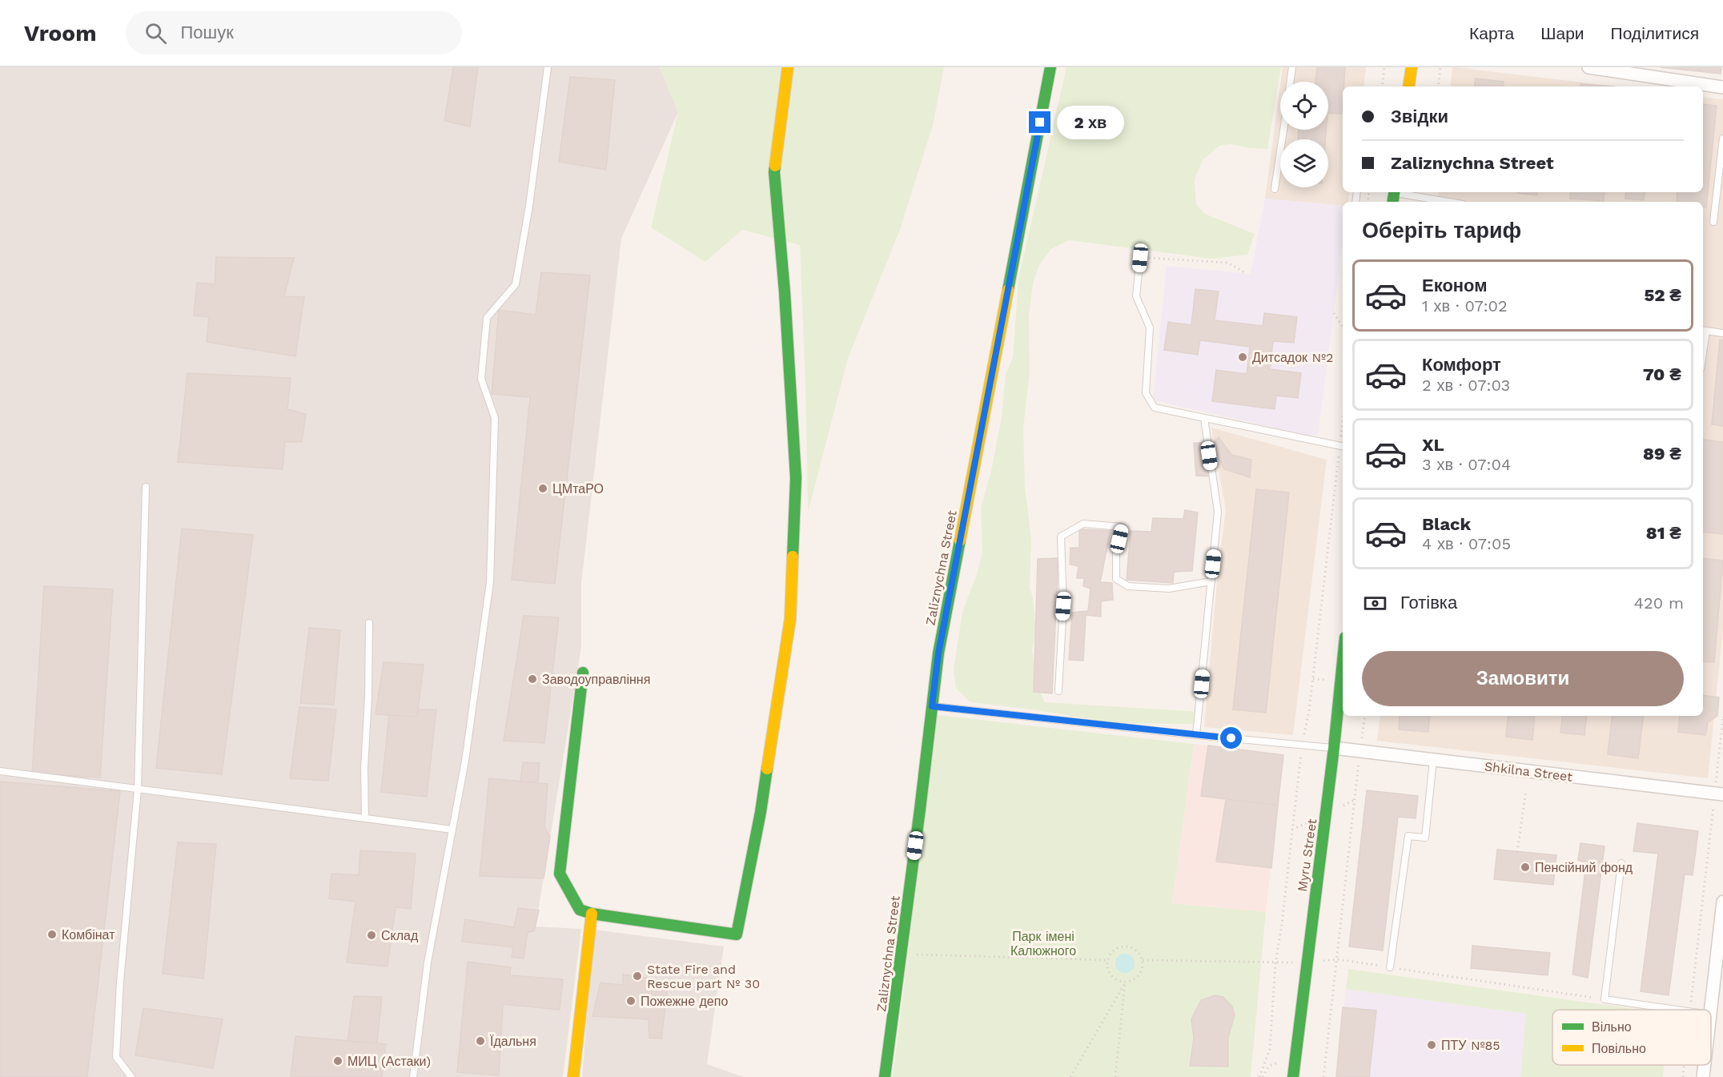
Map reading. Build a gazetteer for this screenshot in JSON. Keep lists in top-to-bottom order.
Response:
{
  "streets": {
    "street": ["Zaliznychna Street", "Shkilna Street", "Myru Street"]
  },
  "crossings": [
    ["Shkilna Street", "Myru Street"]
  ],
  "parks": ["Парк імені Калюжного"],
  "places": [
    "Дитсадок №2",
    "ЦМтаРО",
    "Заводоуправління",
    "Пенсійний фонд",
    "Комбінат",
    "Склад",
    "State Fire and Rescue part № 30",
    "Пожежне депо",
    "Їдальня",
    "ПТУ №85",
    "МИЦ (Астаки)"
  ],
  "legend": ["Вільно", "Повільно"],
  "page": {
    "header": "Vroom",
    "search": "Пошук",
    "nav": ["Карта", "Шари", "Поділитися"],
    "banner": ["Звідки", "Zaliznychna Street"],
    "bubble": "2 хв",
    "heading": "Оберіть тариф",
    "list": [
      {
        "name": "Економ",
        "note": "1 хв · 07:02",
        "value": "52 ₴"
      },
      {
        "name": "Комфорт",
        "note": "2 хв · 07:03",
        "value": "70 ₴"
      },
      {
        "name": "XL",
        "note": "3 хв · 07:04",
        "value": "89 ₴"
      },
      {
        "name": "Black",
        "note": "4 хв · 07:05",
        "value": "81 ₴"
      }
    ],
    "pay": ["Готівка", "420 m"],
    "buttons": "Замовити"
  }
}
